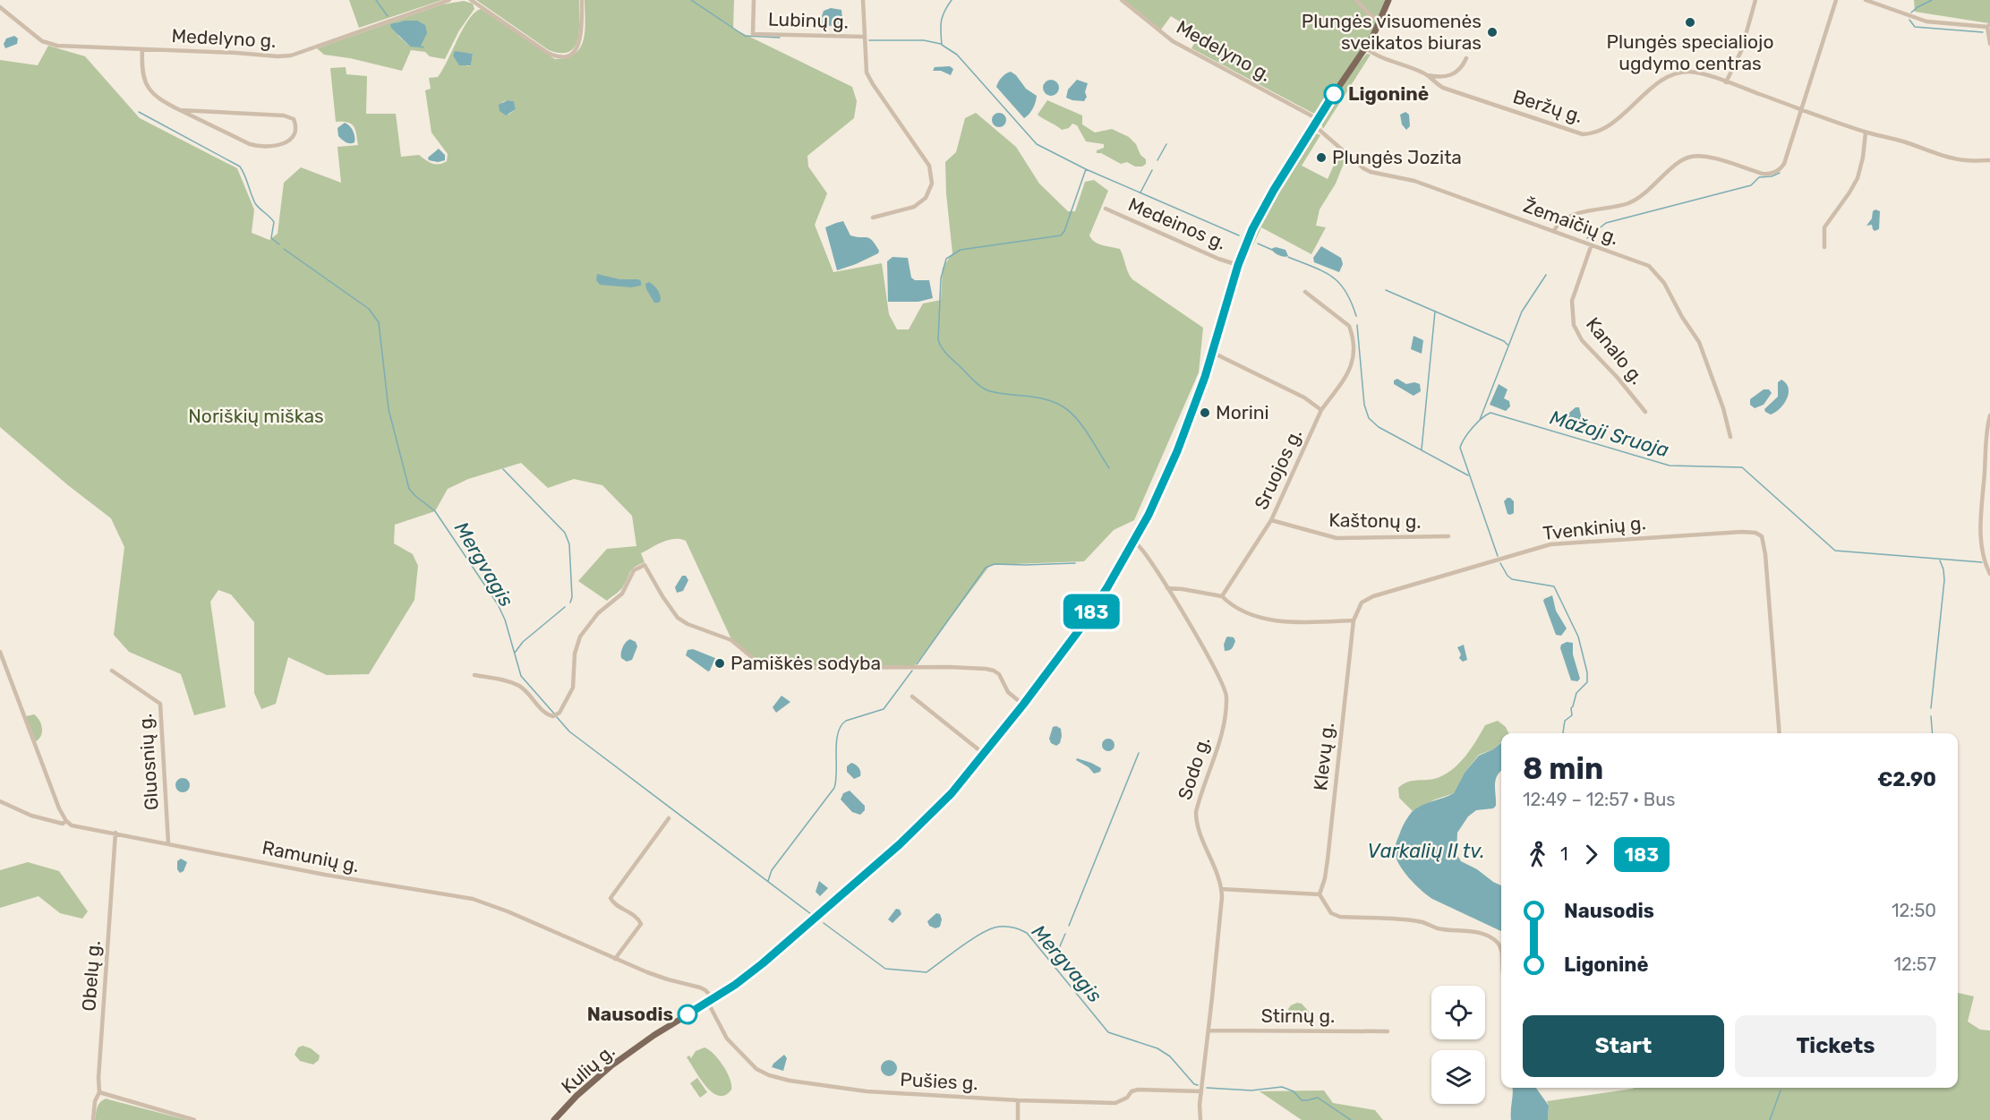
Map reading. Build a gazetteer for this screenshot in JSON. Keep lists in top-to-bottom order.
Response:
{
  "streets": {
    "main road": ["Kulių g."],
    "street": [
      "Lubinų g.",
      "Medelyno g.",
      "Beržų g.",
      "Žemaičių g.",
      "Medeinos g.",
      "Kanalo g.",
      "Sruojos g.",
      "Kaštonų g.",
      "Tvenkinių g.",
      "Klevų g.",
      "Gluosnių g.",
      "Sodo g.",
      "Ramunių g.",
      "Obelų g.",
      "Stirnų g.",
      "Pušies g."
    ]
  },
  "crossings": [
    ["Medelyno g.", "Žemaičių g."],
    ["Medelyno g.", "Kulių g."],
    ["Beržų g.", "Kulių g."],
    ["Žemaičių g.", "Kanalo g."],
    ["Žemaičių g.", "Kulių g."],
    ["Medeinos g.", "Kulių g."],
    ["Sruojos g.", "Kaštonų g."],
    ["Tvenkinių g.", "Klevų g."],
    ["Gluosnių g.", "Ramunių g."],
    ["Sodo g.", "Stirnų g."],
    ["Sodo g.", "Kulių g."],
    ["Sodo g.", "Pušies g."],
    ["Ramunių g.", "Obelų g."],
    ["Ramunių g.", "Kulių g."],
    ["Ramunių g.", "Pušies g."],
    ["Kulių g.", "Pušies g."]
  ],
  "water": ["Mažoji Sruoja", "Mergvagis", "Varkalių II tv."],
  "parks": ["Noriškių miškas"],
  "places": [
    "Plungės specialiojo ugdymo centras",
    "Plungės visuomenės sveikatos biuras",
    "Ligoninė",
    "Plungės Jozita",
    "Morini",
    "Pamiškės sodyba",
    "Nausodis"
  ],
  "lines": ["bus line 183"],
  "page": {
    "on_map": "183",
    "heading": ["8 min", "12:49 – 12:57 · Bus", "€2.90"],
    "legs": ["1", "183"],
    "list": [
      {
        "name": "Nausodis",
        "value": "12:50"
      },
      {
        "name": "Ligoninė",
        "value": "12:57"
      }
    ],
    "buttons": ["Start", "Tickets"]
  }
}
